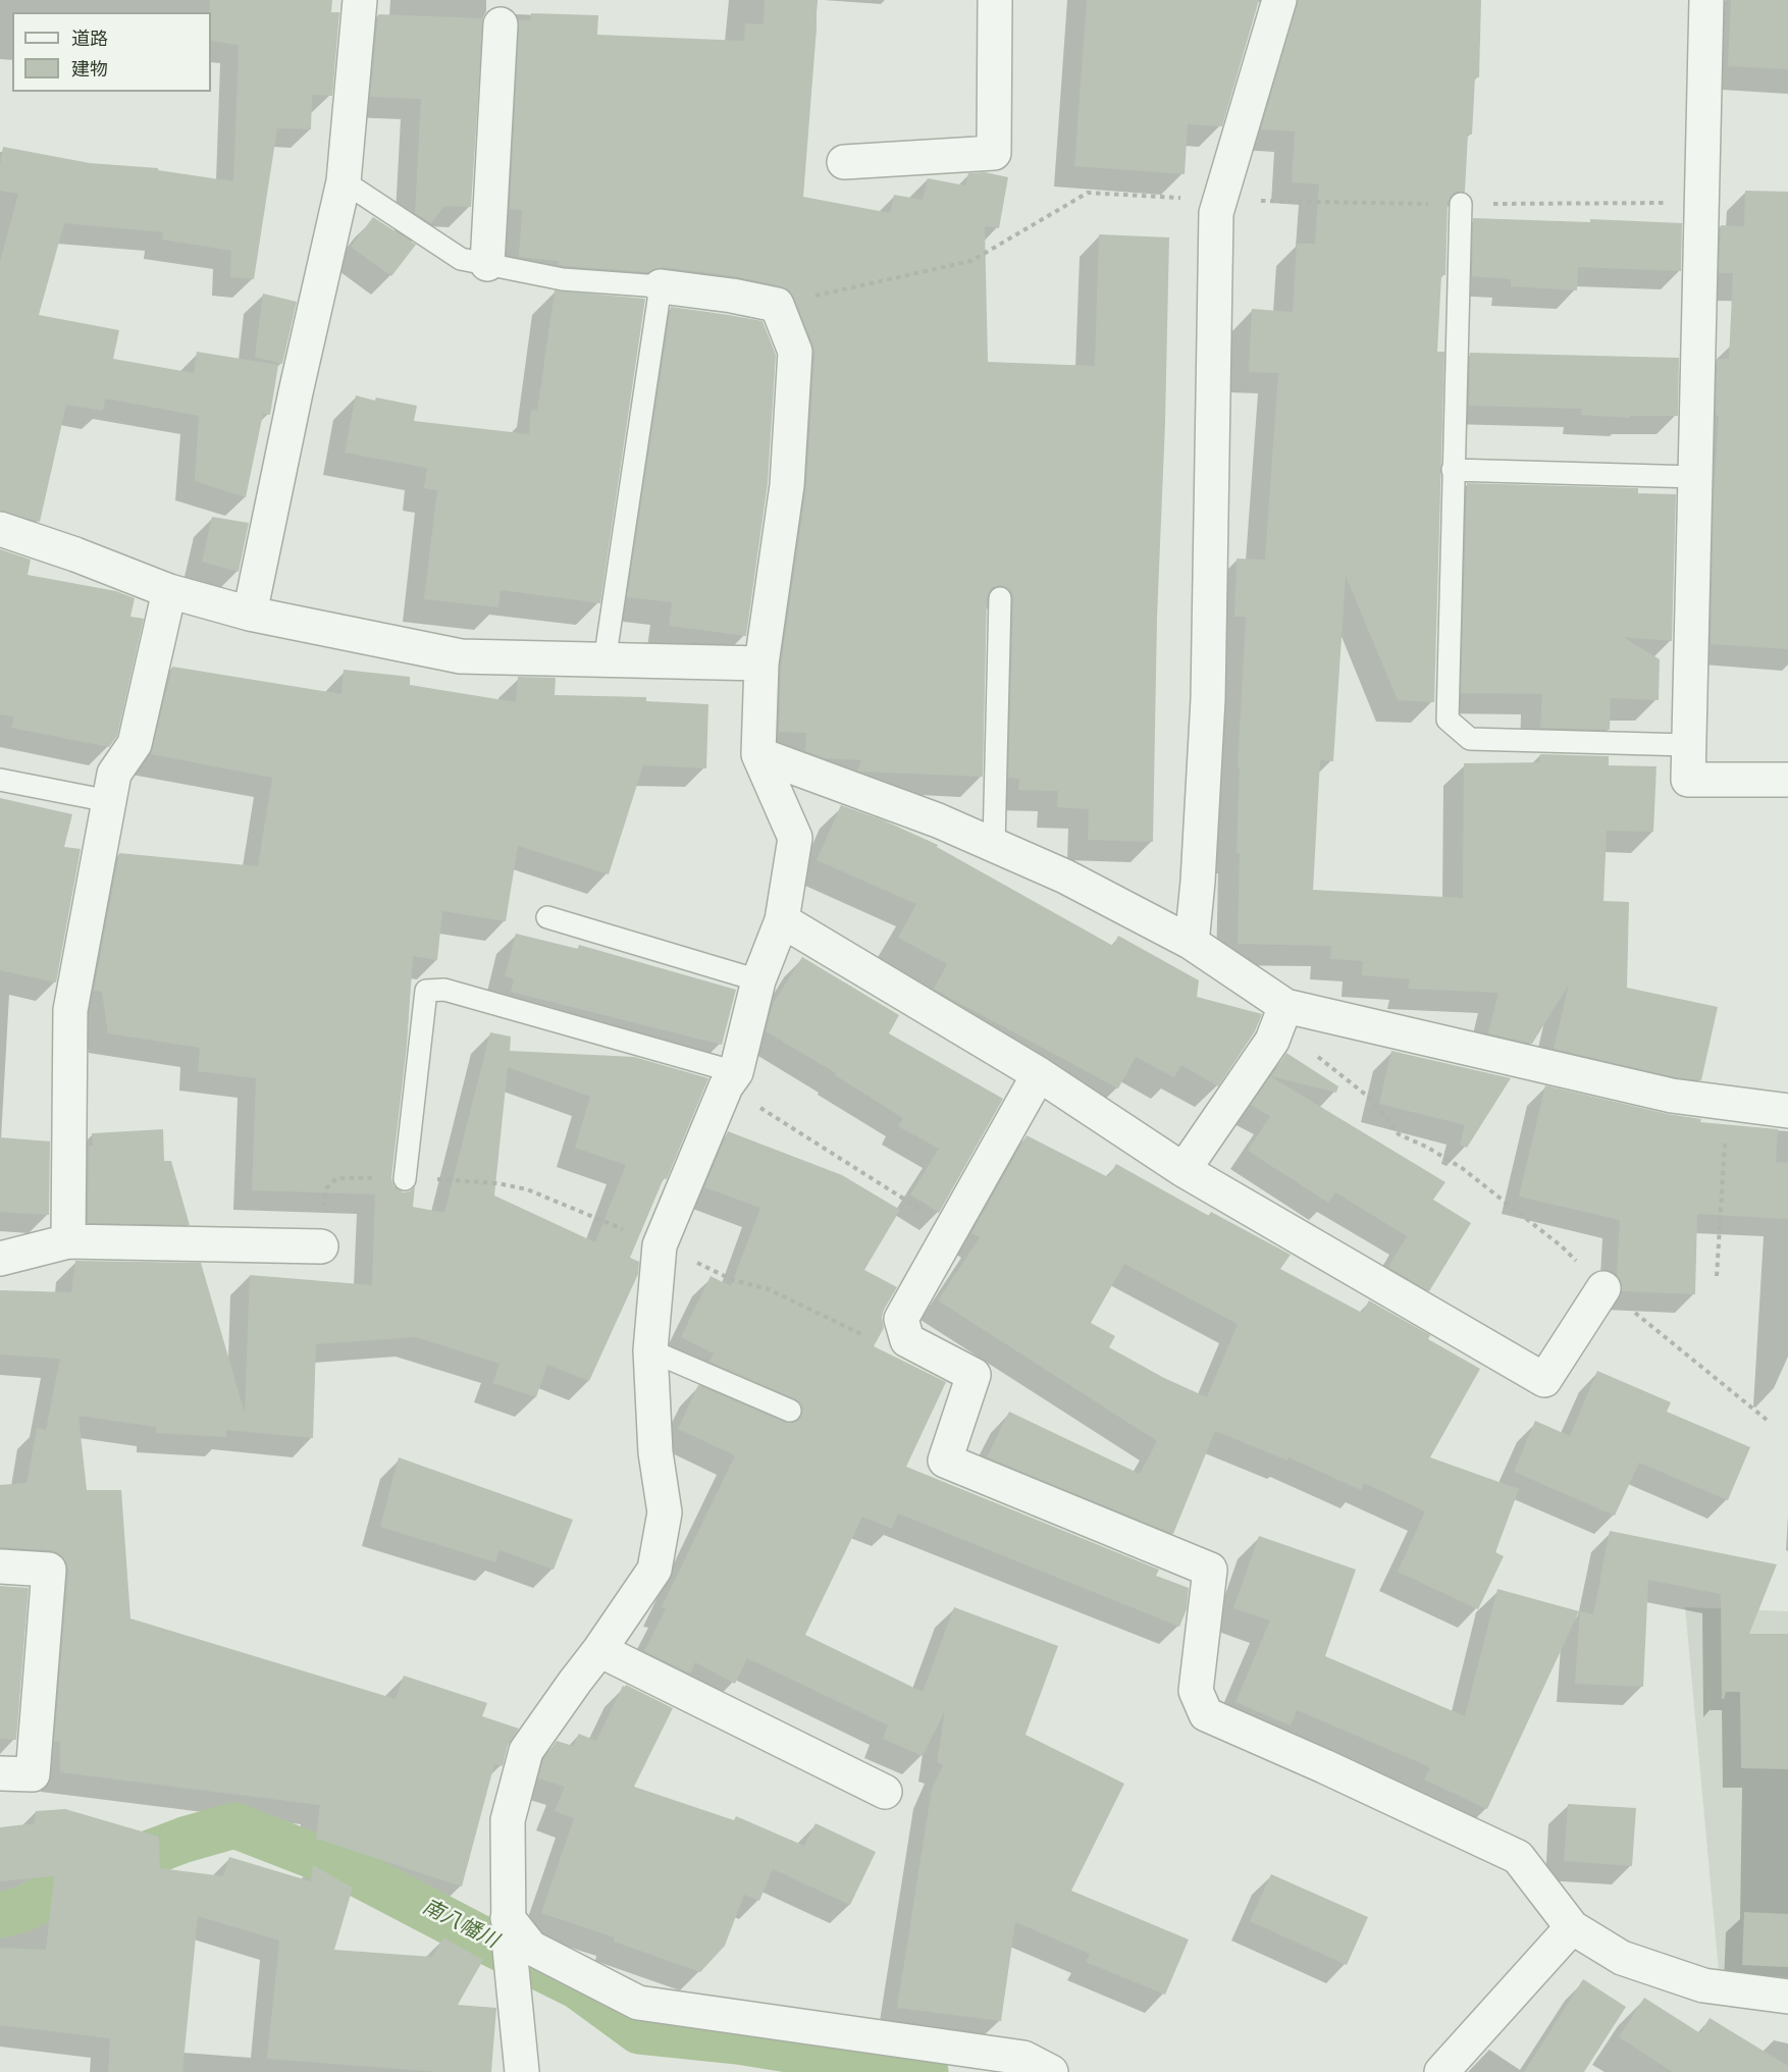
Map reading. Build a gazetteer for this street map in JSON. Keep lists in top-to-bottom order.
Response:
{
  "water": ["南八幡川"],
  "legend": ["道路", "建物"]
}
